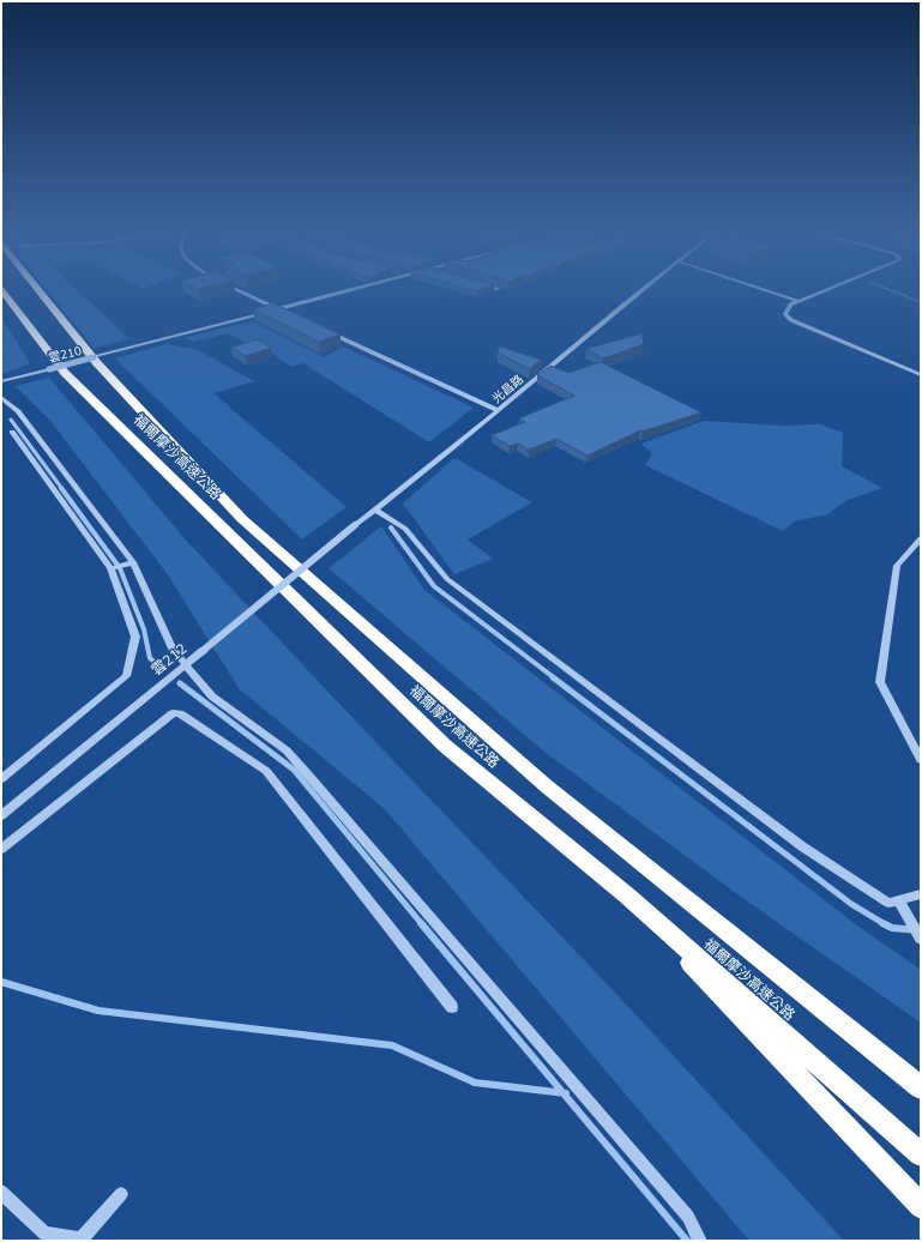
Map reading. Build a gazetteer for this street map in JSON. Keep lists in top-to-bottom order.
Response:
{
  "streets": {
    "highway": ["福爾摩沙高速公路"],
    "street": ["雲210", "光昌路", "雲212"]
  },
  "crossings": [
    ["光昌路", "雲212"]
  ]
}
